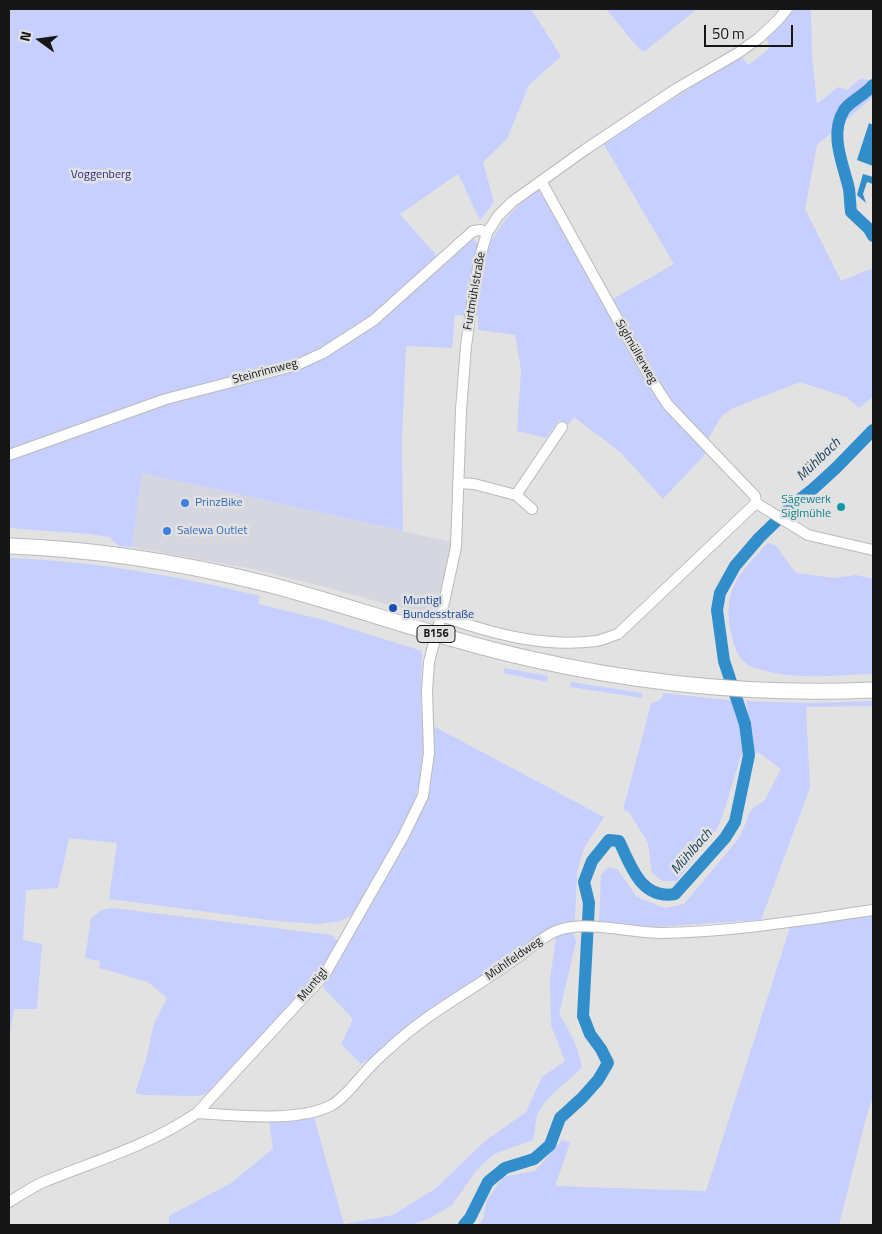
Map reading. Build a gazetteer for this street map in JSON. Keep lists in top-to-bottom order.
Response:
{
  "streets": {
    "main road": ["B156"],
    "street": [
      "Furtmühlstraße",
      "Siglmüllerweg",
      "Steinrinnweg",
      "Mühlfeldweg",
      "Muntigl"
    ]
  },
  "crossings": [
    ["Furtmühlstraße", "Siglmüllerweg"],
    ["Furtmühlstraße", "Steinrinnweg"],
    ["Furtmühlstraße", "B156"],
    ["Furtmühlstraße", "Muntigl"],
    ["B156", "Muntigl"],
    ["Mühlfeldweg", "Muntigl"]
  ],
  "water": ["Mühlbach"],
  "parks": ["Voggenberg"],
  "places": [
    "PrinzBike",
    "Sägewerk Siglmühle",
    "Salewa Outlet",
    "Muntigl Bundesstraße"
  ],
  "scale_bar": "50 m",
  "north": "left"
}
